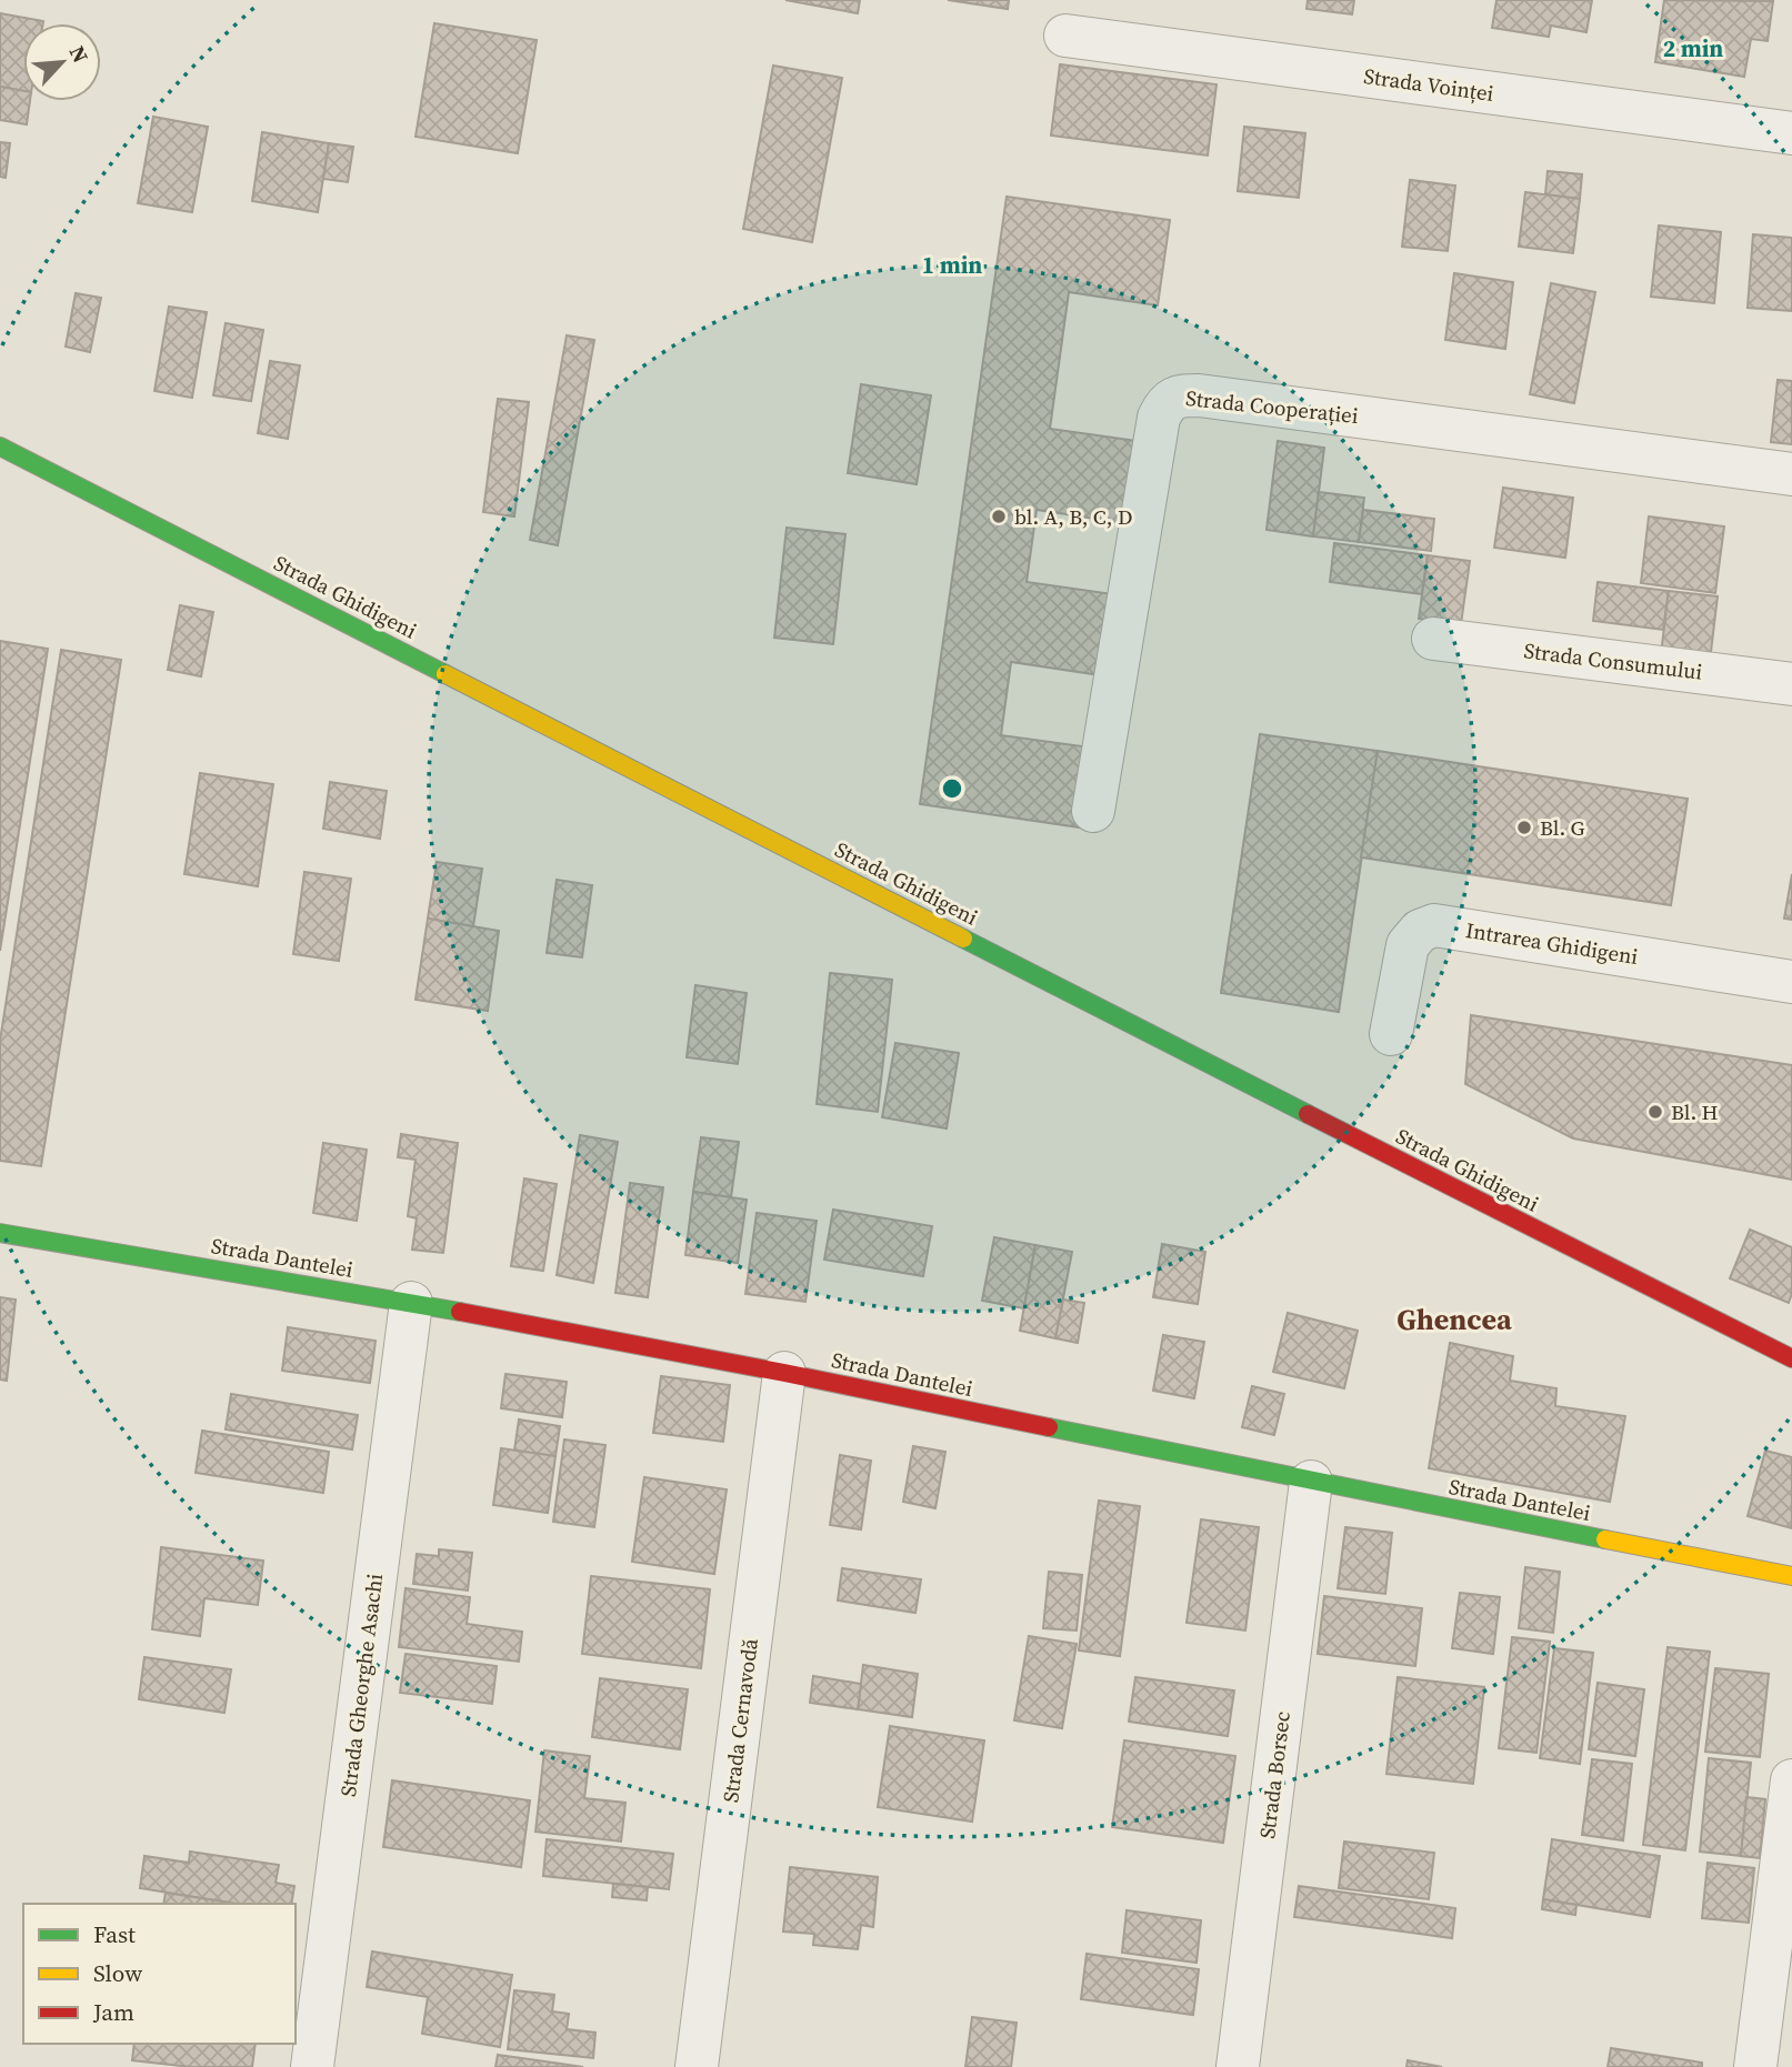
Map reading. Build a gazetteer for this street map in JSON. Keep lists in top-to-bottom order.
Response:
{
  "streets": {
    "street": [
      "Strada Voinței",
      "Strada Cooperației",
      "Strada Ghidigeni",
      "Strada Consumului",
      "Intrarea Ghidigeni",
      "Strada Dantelei",
      "Strada Gheorghe Asachi",
      "Strada Cernavodă",
      "Strada Borsec"
    ]
  },
  "crossings": [
    ["Strada Dantelei", "Strada Gheorghe Asachi"],
    ["Strada Dantelei", "Strada Cernavodă"],
    ["Strada Dantelei", "Strada Borsec"]
  ],
  "districts": ["Ghencea"],
  "places": ["bl. A, B, C, D", "Bl. G", "Bl. H"],
  "legend": ["Fast", "Slow", "Jam"],
  "north": "top right",
  "rings": ["2 min", "1 min"]
}
